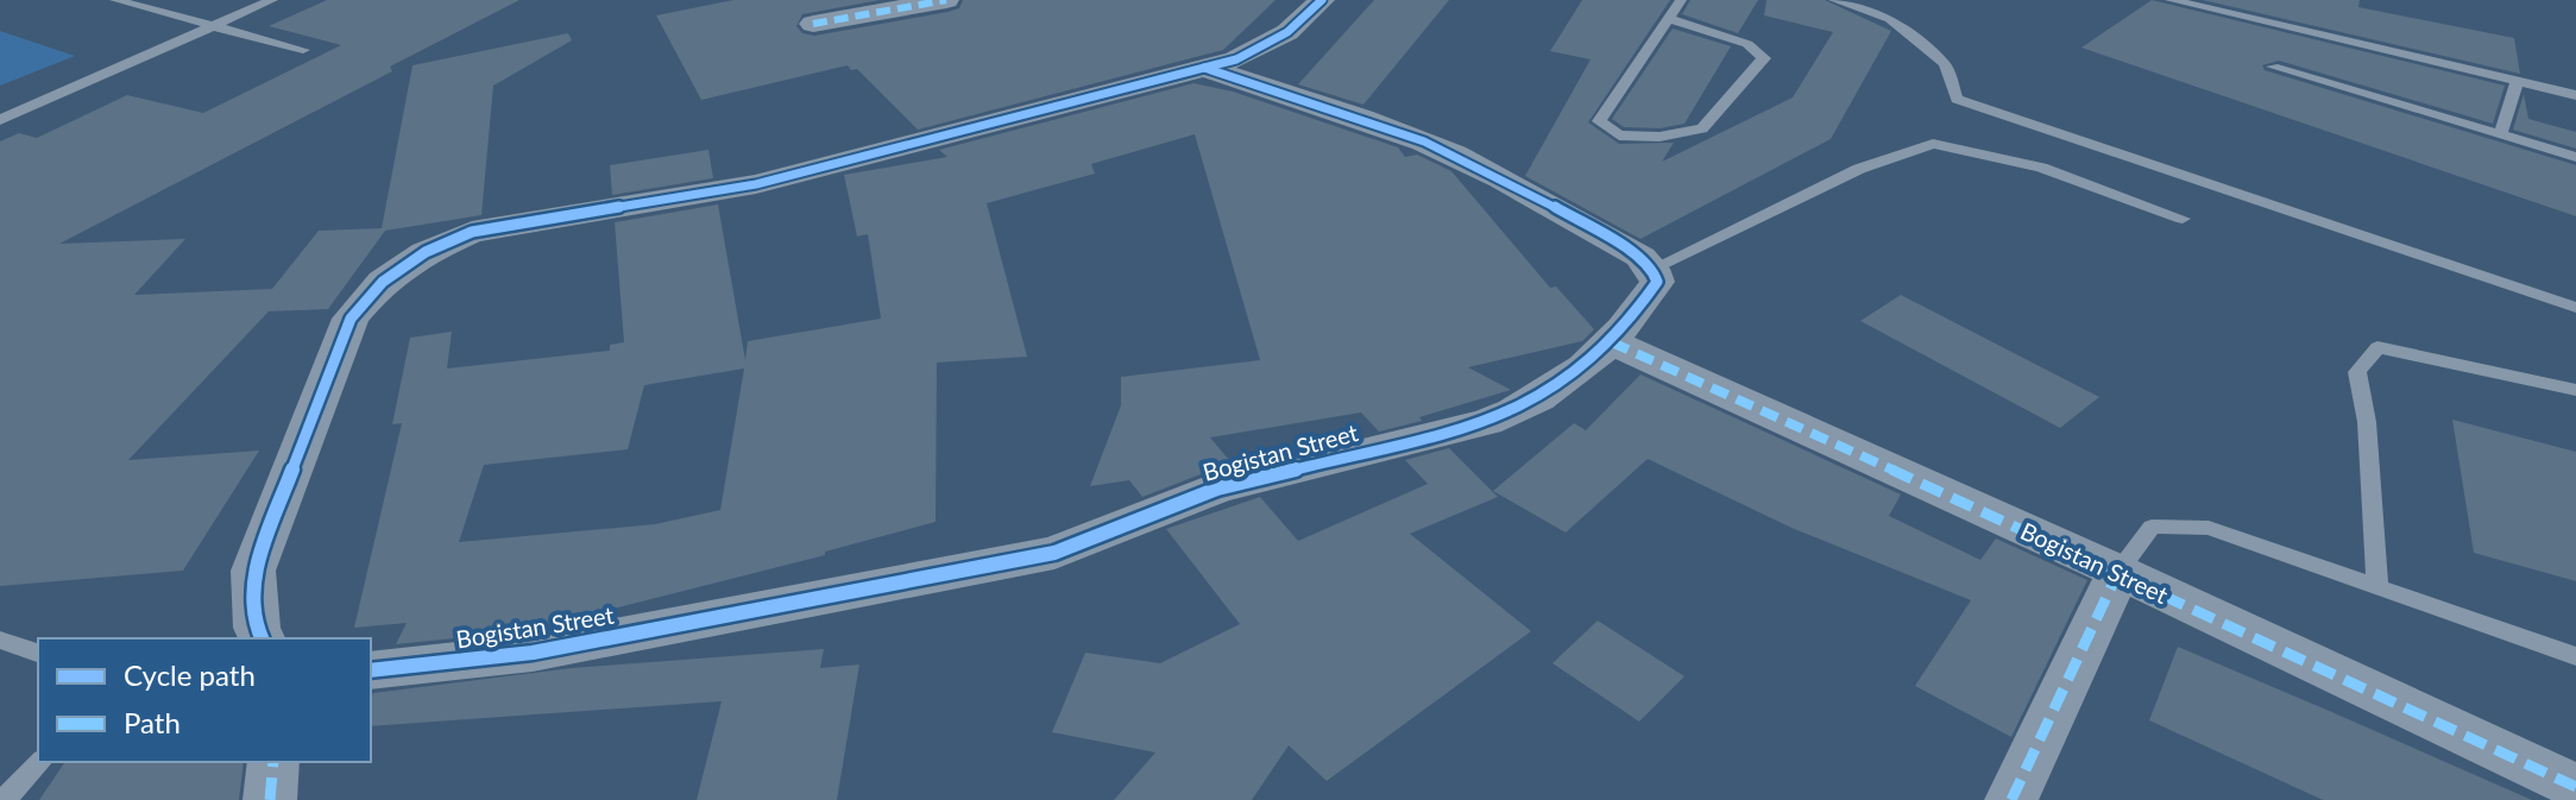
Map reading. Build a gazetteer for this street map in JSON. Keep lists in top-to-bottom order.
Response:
{
  "streets": {
    "street": ["Bogistan Street"]
  },
  "legend": ["Cycle path", "Path"]
}
